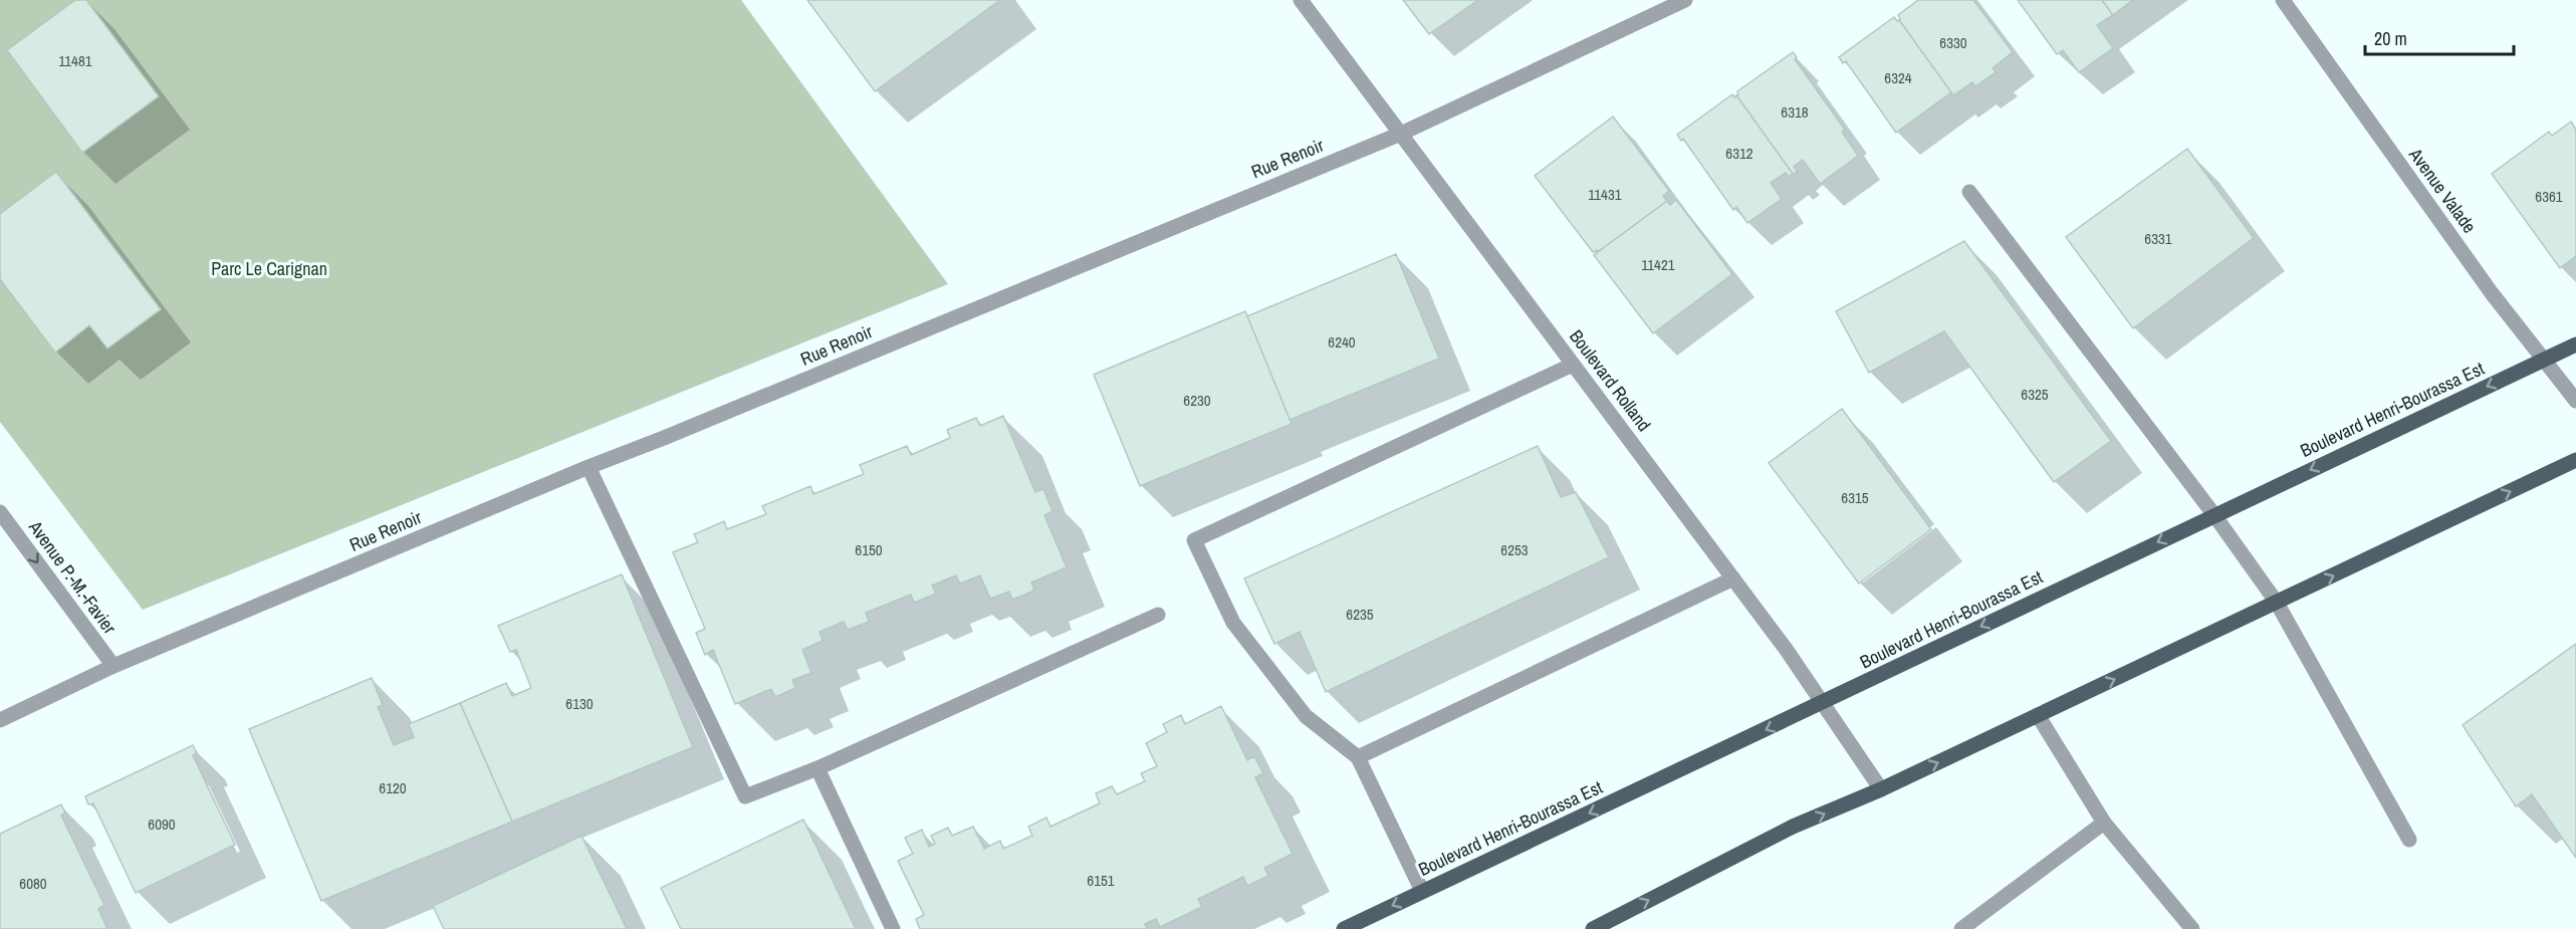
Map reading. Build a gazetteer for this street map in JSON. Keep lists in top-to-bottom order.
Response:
{
  "streets": {
    "main road": ["Boulevard Henri-Bourassa Est"],
    "street": [
      "Rue Renoir",
      "Avenue Valade",
      "Boulevard Rolland",
      "Avenue P.-M.-Favier"
    ]
  },
  "crossings": [
    ["Rue Renoir", "Boulevard Rolland"],
    ["Rue Renoir", "Avenue P.-M.-Favier"],
    ["Avenue Valade", "Boulevard Henri-Bourassa Est"],
    ["Boulevard Rolland", "Boulevard Henri-Bourassa Est"]
  ],
  "one_way": ["Avenue P.-M.-Favier"],
  "parks": ["Parc Le Carignan"],
  "house_numbers": [
    "6330",
    "11481",
    "6324",
    "6318",
    "6312",
    "11431",
    "6361",
    "6331",
    "11421",
    "6240",
    "6325",
    "6230",
    "6315",
    "6150",
    "6253",
    "6235",
    "6130",
    "6120",
    "6090",
    "6151",
    "6080"
  ],
  "scale_bar": "20 m"
}
